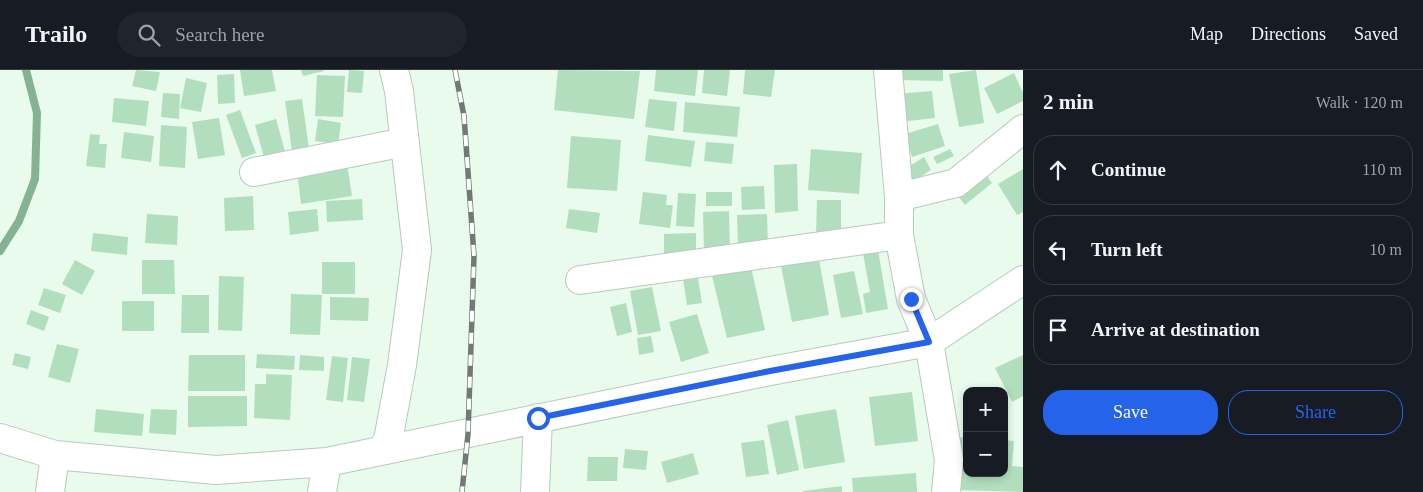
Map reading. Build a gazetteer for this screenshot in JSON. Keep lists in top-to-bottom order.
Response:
{
  "page": {
    "header": "Trailo",
    "search": "Search here",
    "nav": ["Map", "Directions", "Saved"],
    "heading": ["2 min", "Walk · 120 m"],
    "list": [
      ["Continue", "110 m"],
      ["Turn left", "10 m"],
      "Arrive at destination"
    ],
    "buttons": ["Save", "Share"],
    "map_buttons": ["+", "−"]
  }
}
